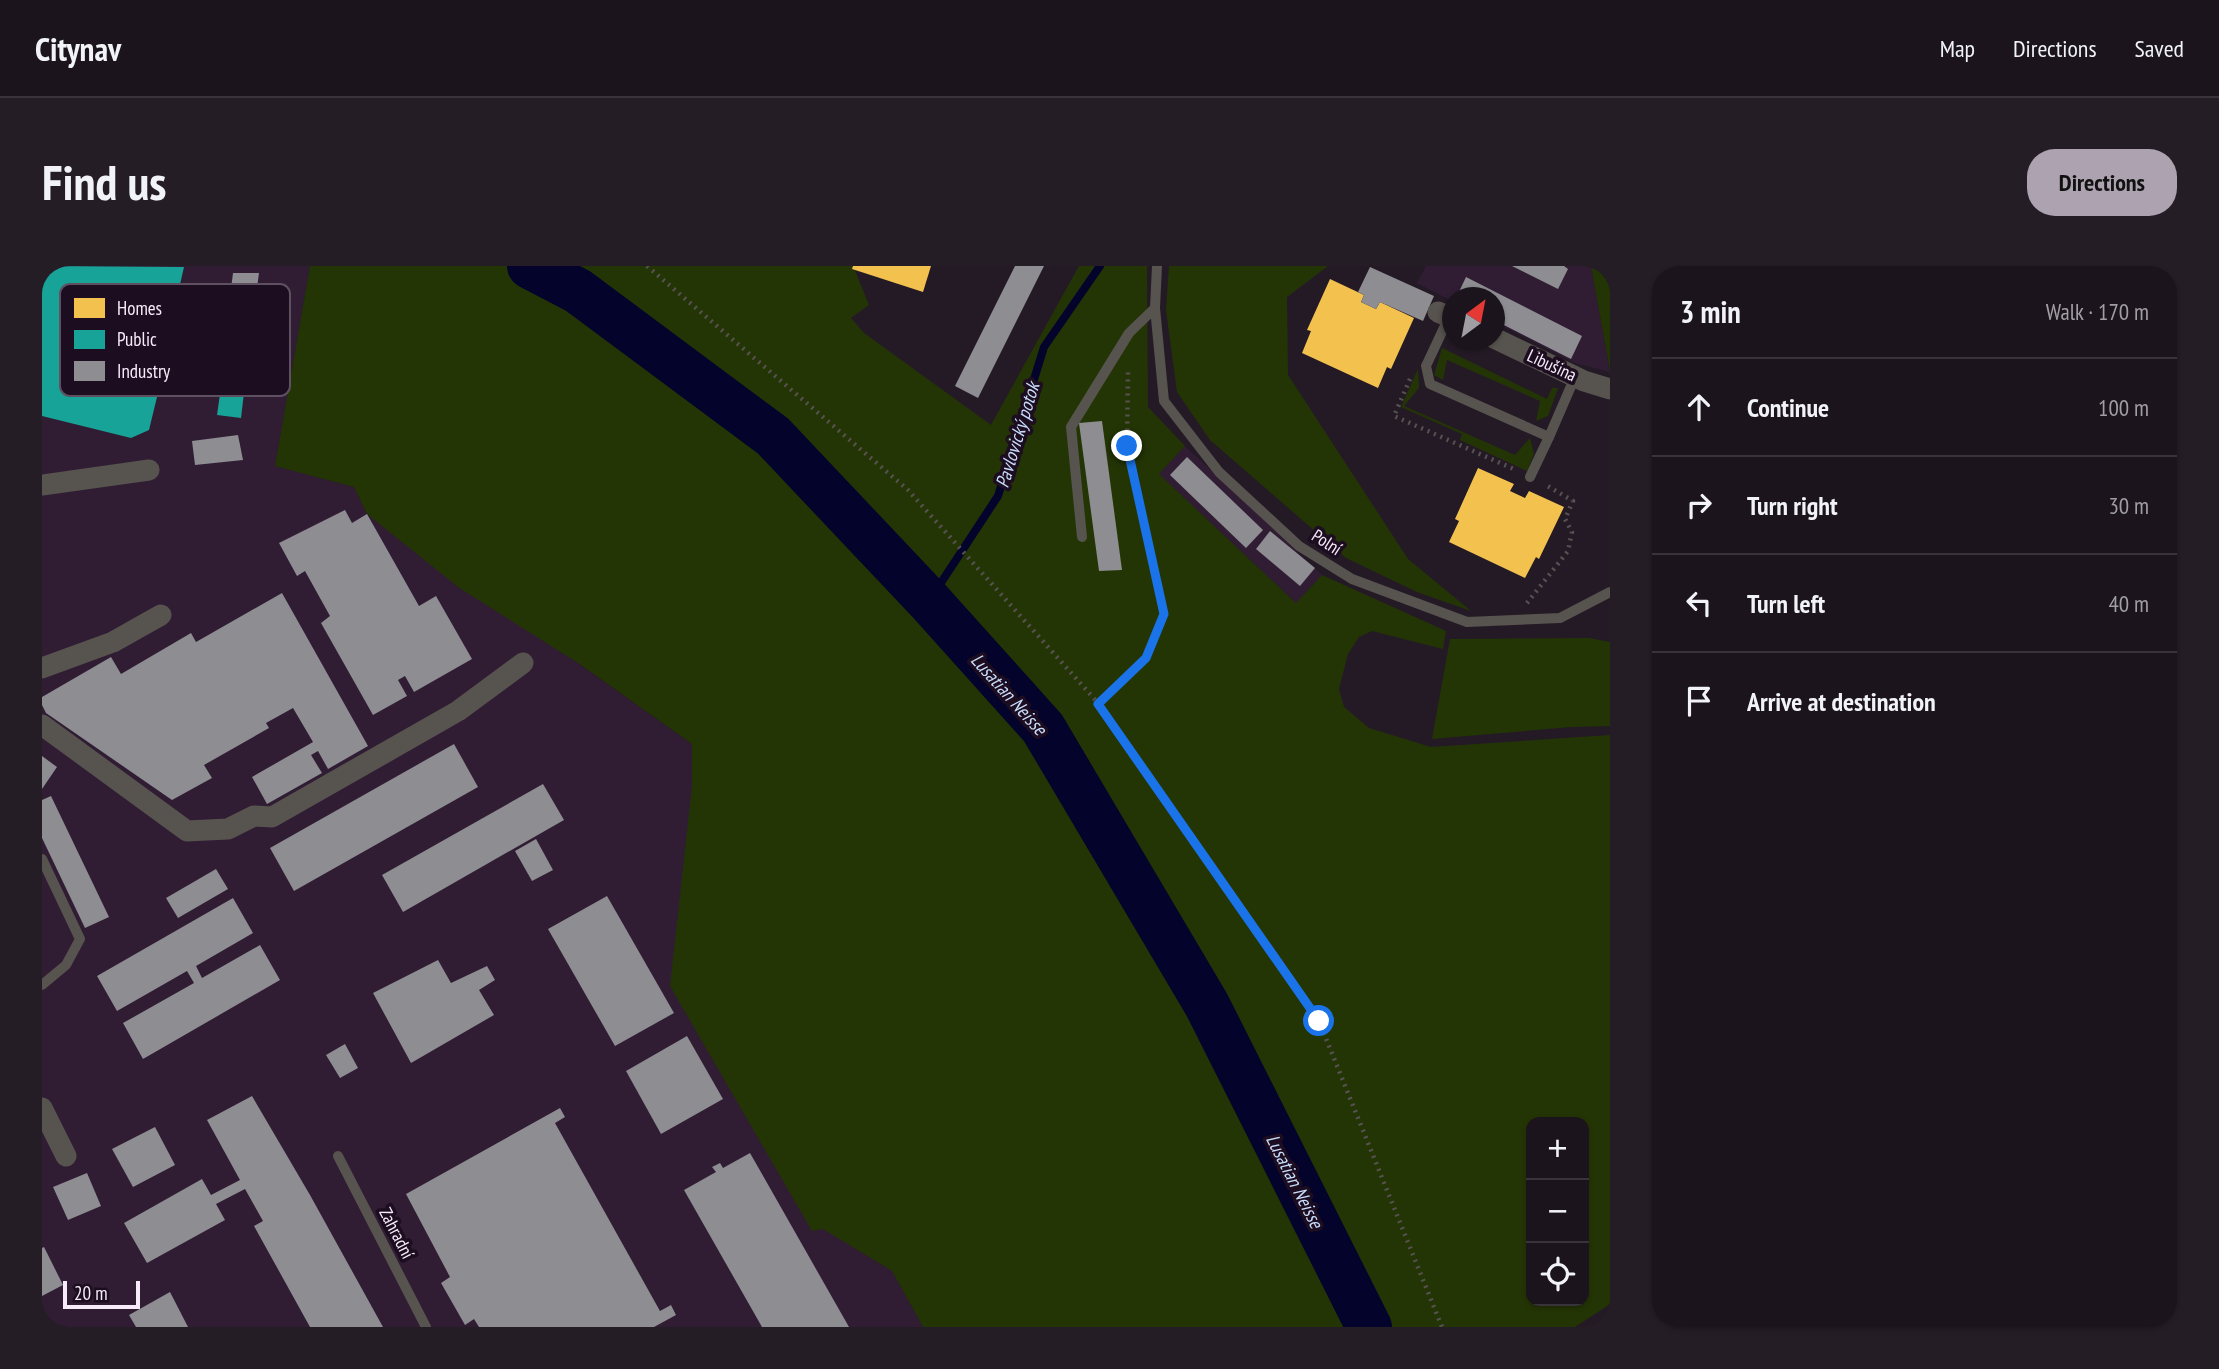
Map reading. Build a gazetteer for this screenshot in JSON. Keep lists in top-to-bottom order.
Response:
{
  "streets": {
    "street": ["Libušina"],
    "lane": ["Polní", "Zahradní"]
  },
  "water": ["Pavlovický potok", "Lusatian Neisse"],
  "legend": ["Homes", "Public", "Industry"],
  "scale_bar": "20 m",
  "north": "top right",
  "page": {
    "header": "Citynav",
    "nav": ["Map", "Directions", "Saved"],
    "buttons": "Directions",
    "title": "Find us",
    "heading": ["3 min", "Walk · 170 m"],
    "list": [
      ["Continue", "100 m"],
      ["Turn right", "30 m"],
      ["Turn left", "40 m"],
      "Arrive at destination"
    ],
    "map_buttons": ["+", "−"],
    "scale": "20 m"
  }
}
